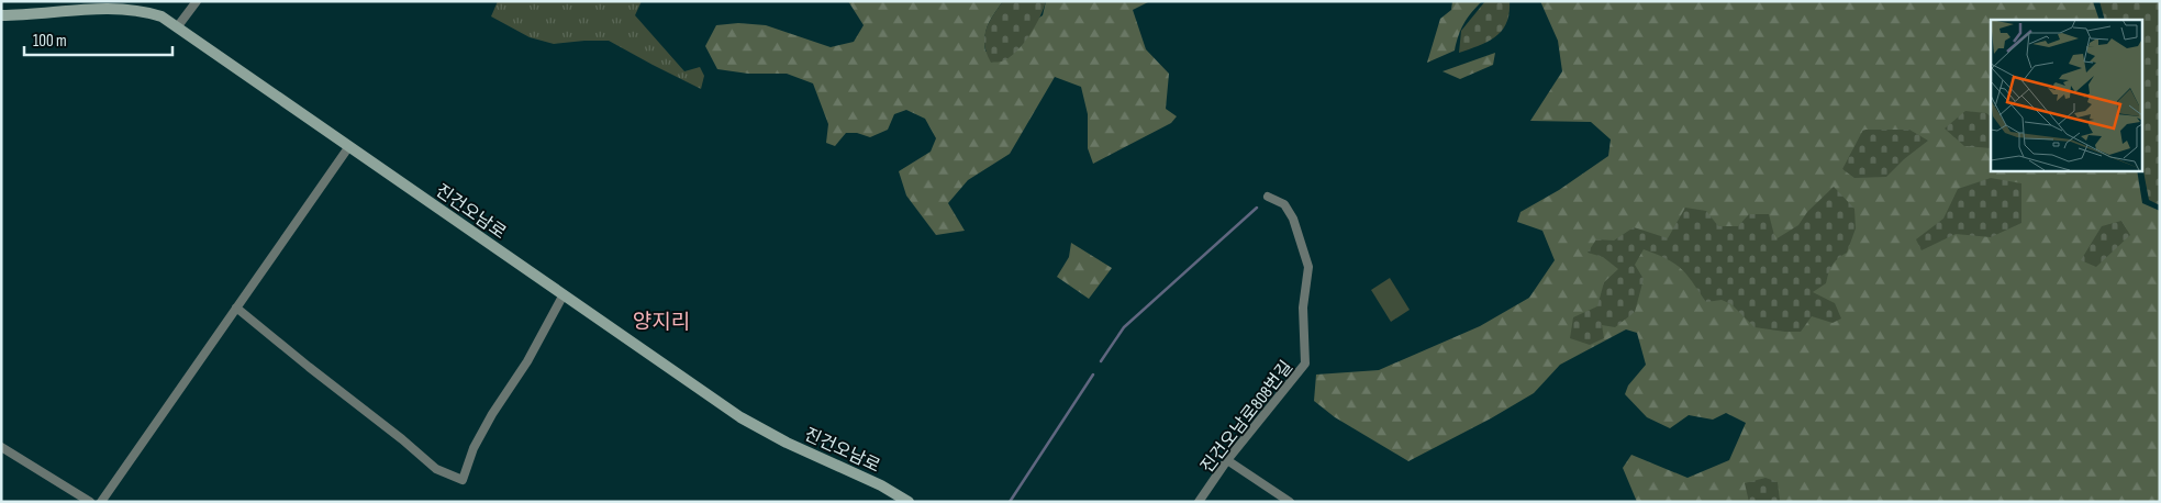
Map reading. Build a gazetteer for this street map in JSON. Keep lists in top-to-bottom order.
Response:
{
  "streets": {
    "main road": ["진건오남로"],
    "street": ["진건오남로808번길"]
  },
  "districts": ["양지리"],
  "scale_bar": "100 m"
}
